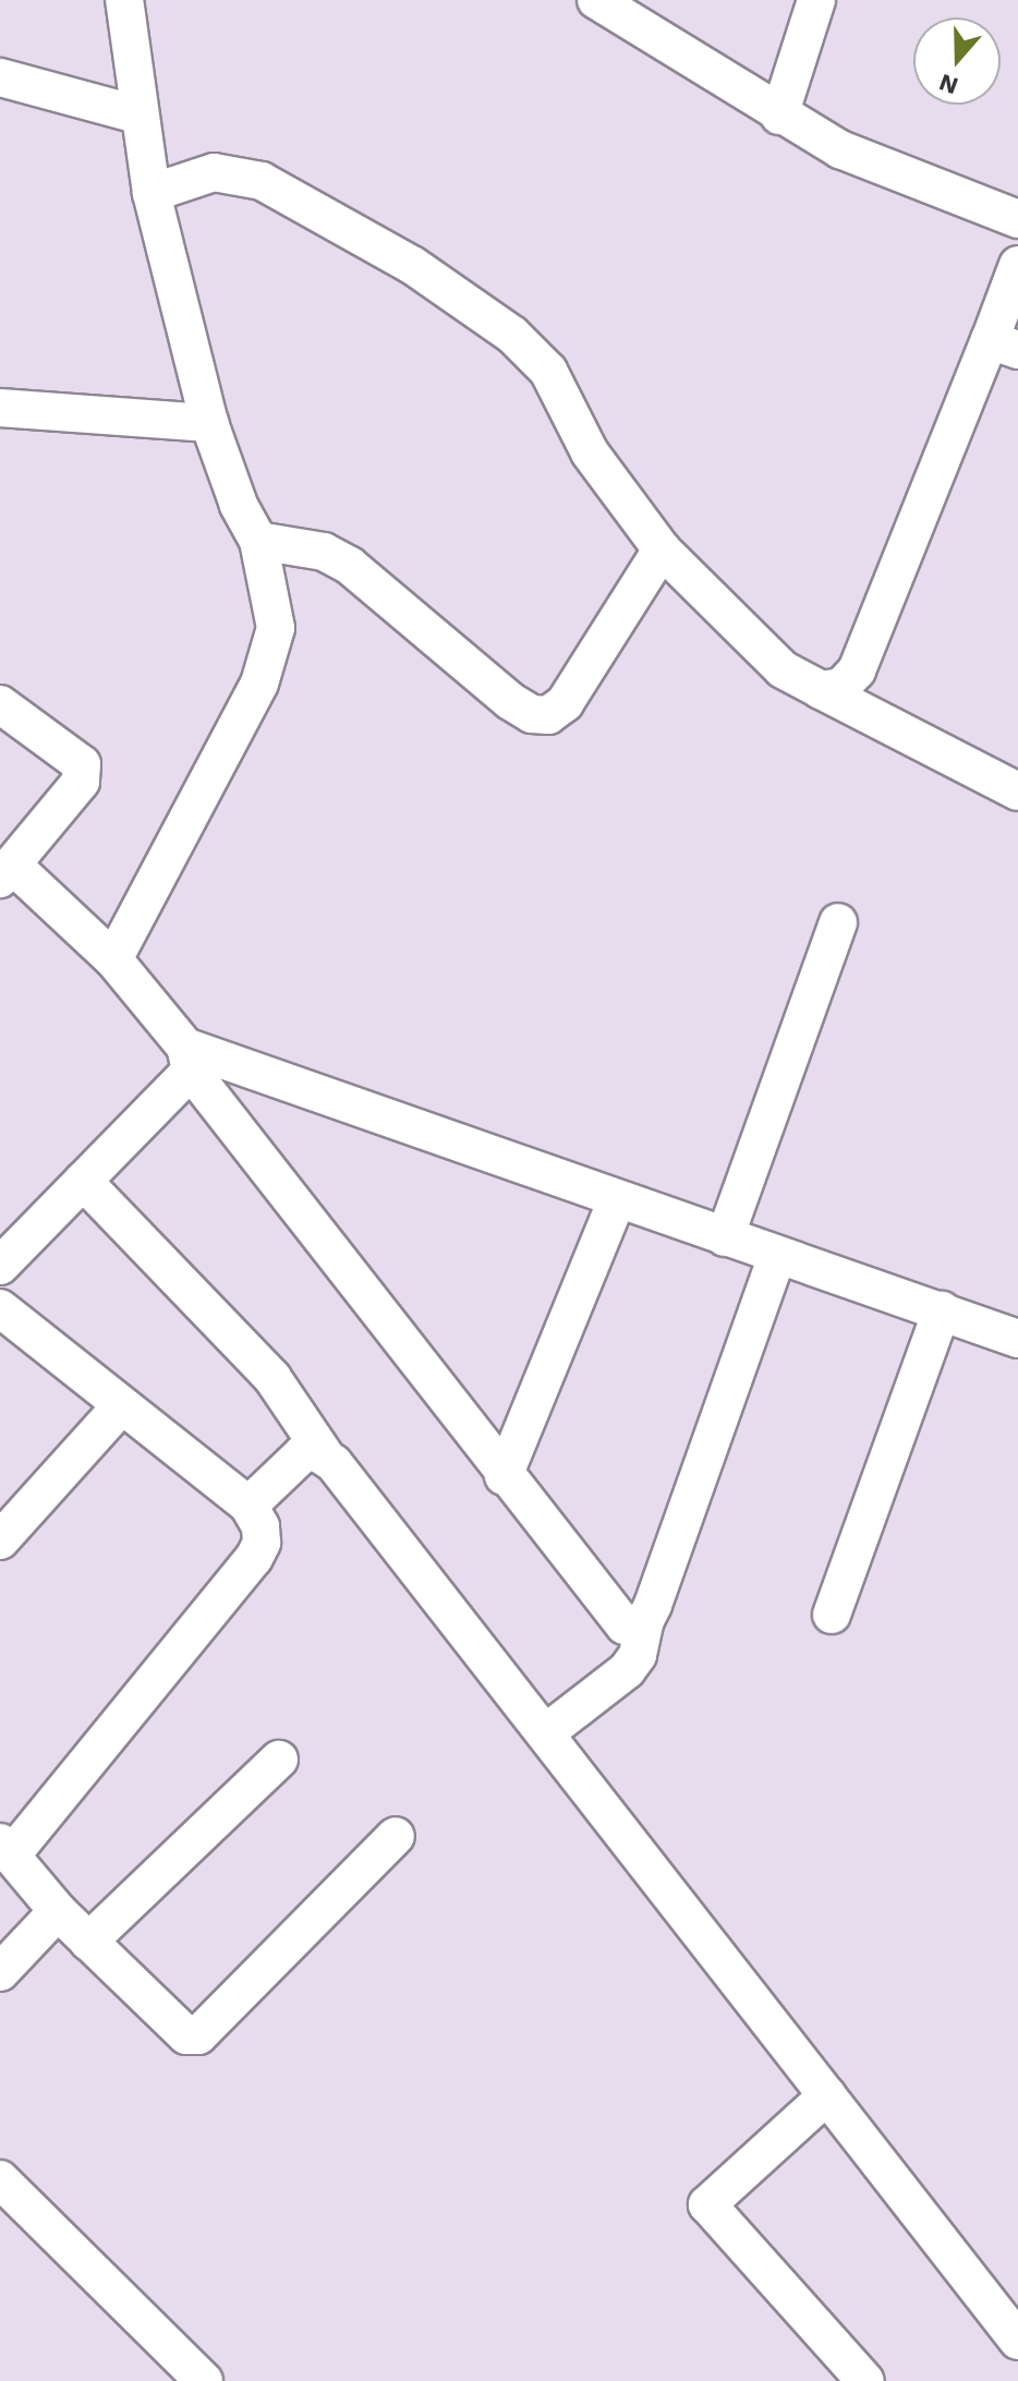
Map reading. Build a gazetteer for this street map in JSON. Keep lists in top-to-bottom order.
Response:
{
  "north": "bottom"
}
